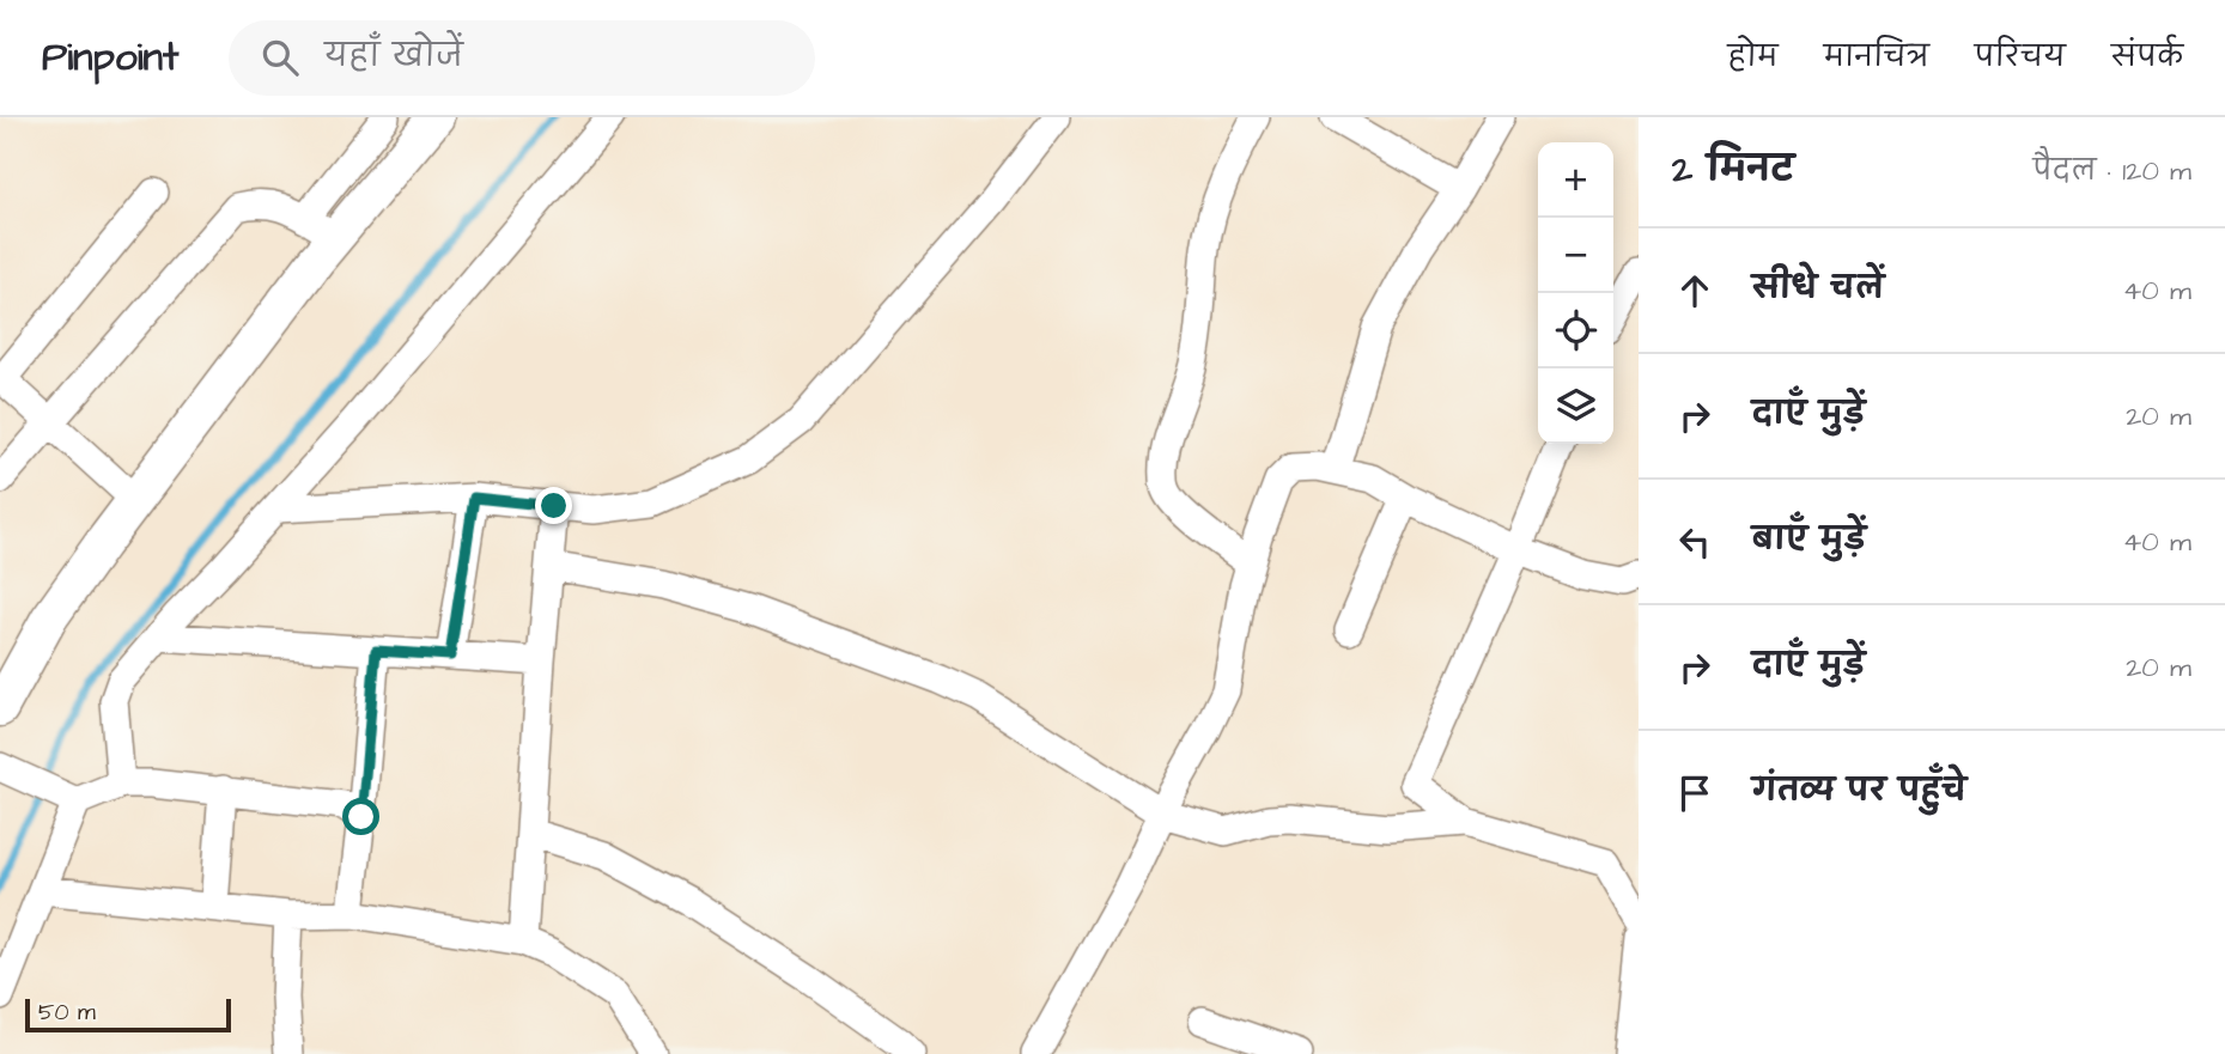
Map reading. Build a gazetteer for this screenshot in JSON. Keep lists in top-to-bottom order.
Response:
{
  "scale_bar": "50 m",
  "page": {
    "header": "Pinpoint",
    "search": "यहाँ खोजें",
    "nav": [
      "होम",
      "मानचित्र",
      "परिचय",
      "संपर्क"
    ],
    "heading": ["2 मिनट", "पैदल · 120 m"],
    "map_buttons": ["+", "−"],
    "list": [
      ["सीधे चलें", "40 m"],
      ["दाएँ मुड़ें", "20 m"],
      ["बाएँ मुड़ें", "40 m"],
      ["दाएँ मुड़ें", "20 m"],
      "गंतव्य पर पहुँचे"
    ],
    "scale": "50 m"
  }
}
